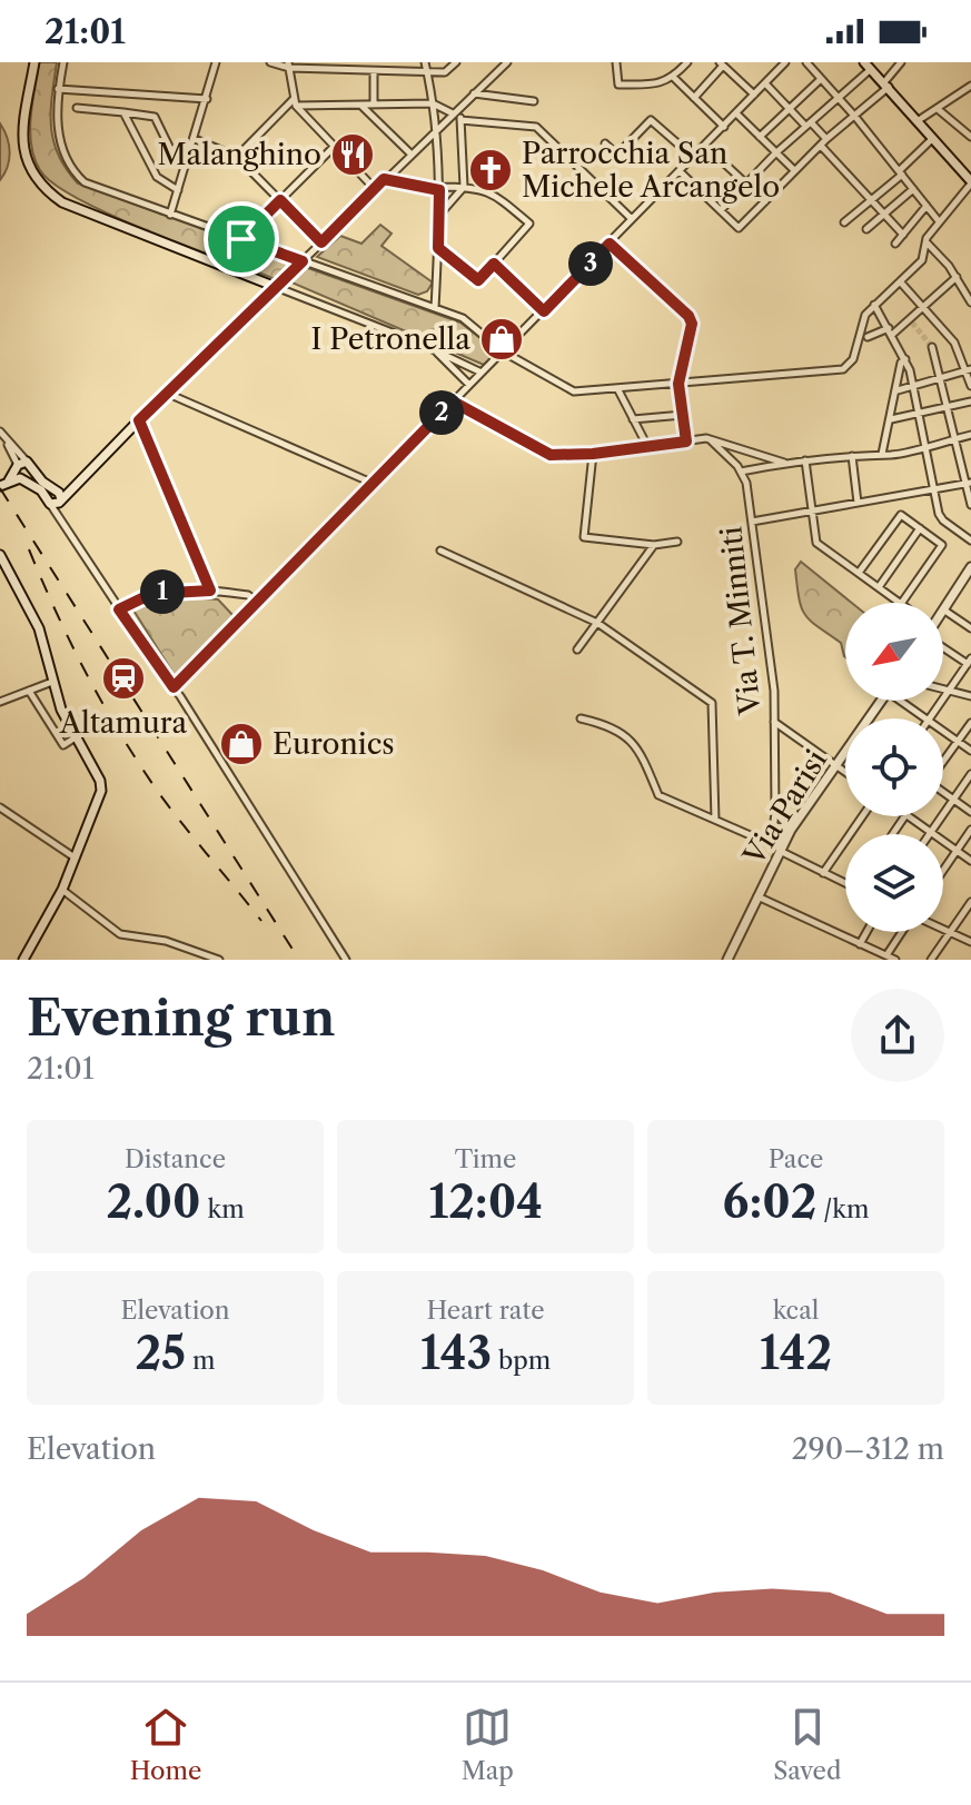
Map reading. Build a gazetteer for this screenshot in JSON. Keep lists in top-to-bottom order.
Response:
{
  "streets": {
    "main road": ["Via Parisi"],
    "street": ["Via T. Minniti"]
  },
  "crossings": [
    ["Via T. Minniti", "Via Parisi"]
  ],
  "places": {
    "restaurant": ["Malanghino"],
    "church": ["Parrocchia San Michele Arcangelo"],
    "shop": ["I Petronella", "Euronics"],
    "station": ["Altamura"]
  },
  "north": "bottom left",
  "page": {
    "status": "21:01",
    "pins": ["3", "2", "1"],
    "heading": ["Evening run", "21:01"],
    "stats": [
      ["Distance", "2.00 km"],
      ["Time", "12:04"],
      ["Pace", "6:02 /km"],
      ["Elevation", "25 m"],
      ["Heart rate", "143 bpm"],
      ["kcal", "142"]
    ],
    "chart": ["Elevation", "290–312 m"],
    "tabs": ["Home", "Map", "Saved"]
  }
}
